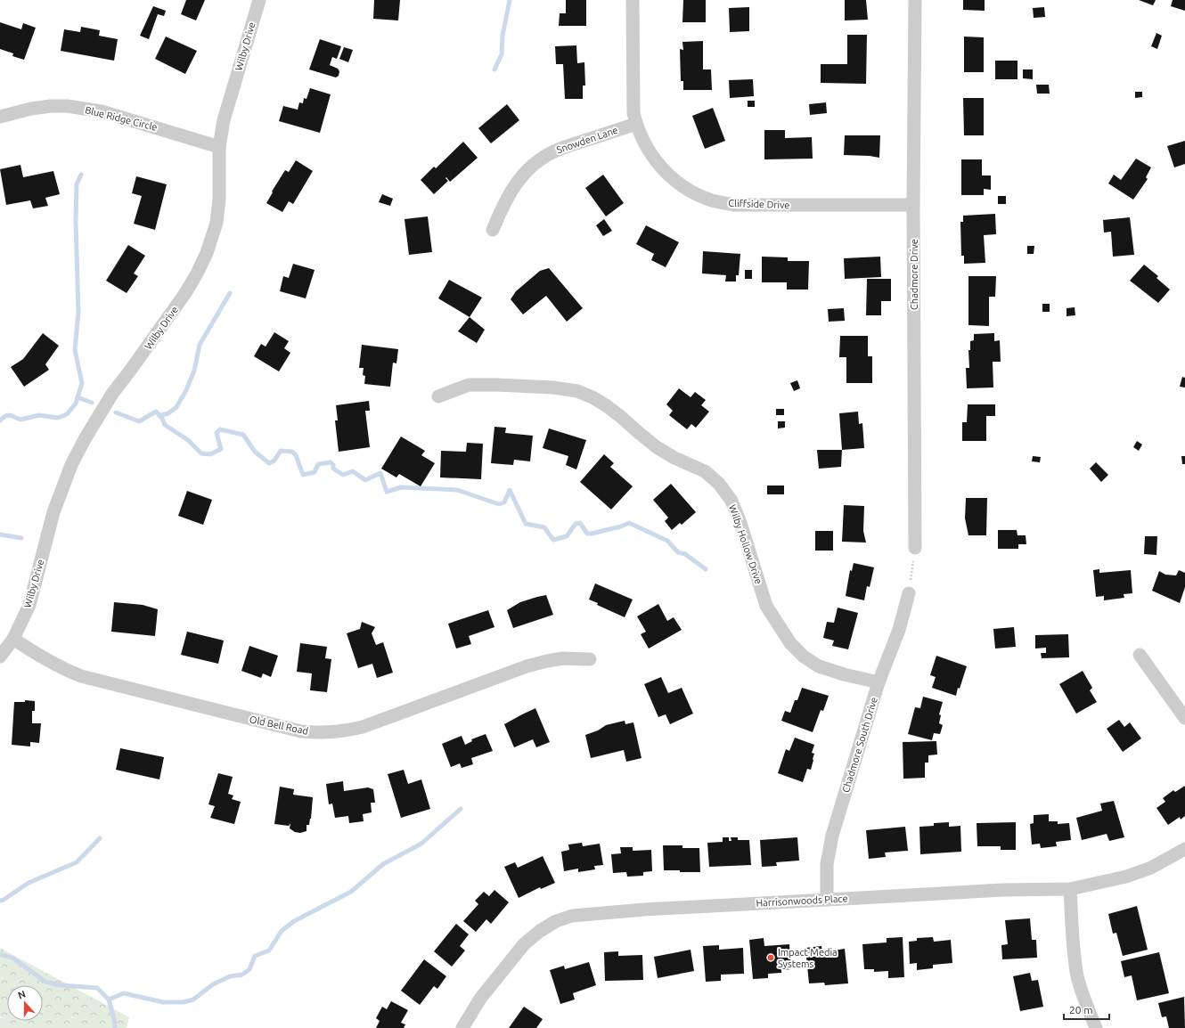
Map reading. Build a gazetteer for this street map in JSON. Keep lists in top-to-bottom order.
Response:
{
  "streets": {
    "street": [
      "Wilby Drive",
      "Blue Ridge Circle",
      "Snowden Lane",
      "Cliffside Drive",
      "Chadmore Drive",
      "Wilby Hollow Drive",
      "Old Bell Road",
      "Chadmore South Drive",
      "Harrisonwoods Place"
    ]
  },
  "crossings": [
    ["Wilby Drive", "Blue Ridge Circle"],
    ["Wilby Drive", "Old Bell Road"],
    ["Snowden Lane", "Cliffside Drive"],
    ["Cliffside Drive", "Chadmore Drive"],
    ["Wilby Hollow Drive", "Chadmore South Drive"],
    ["Chadmore South Drive", "Harrisonwoods Place"]
  ],
  "places": ["Impact Media Systems"],
  "scale_bar": "20 m",
  "north": "top"
}
